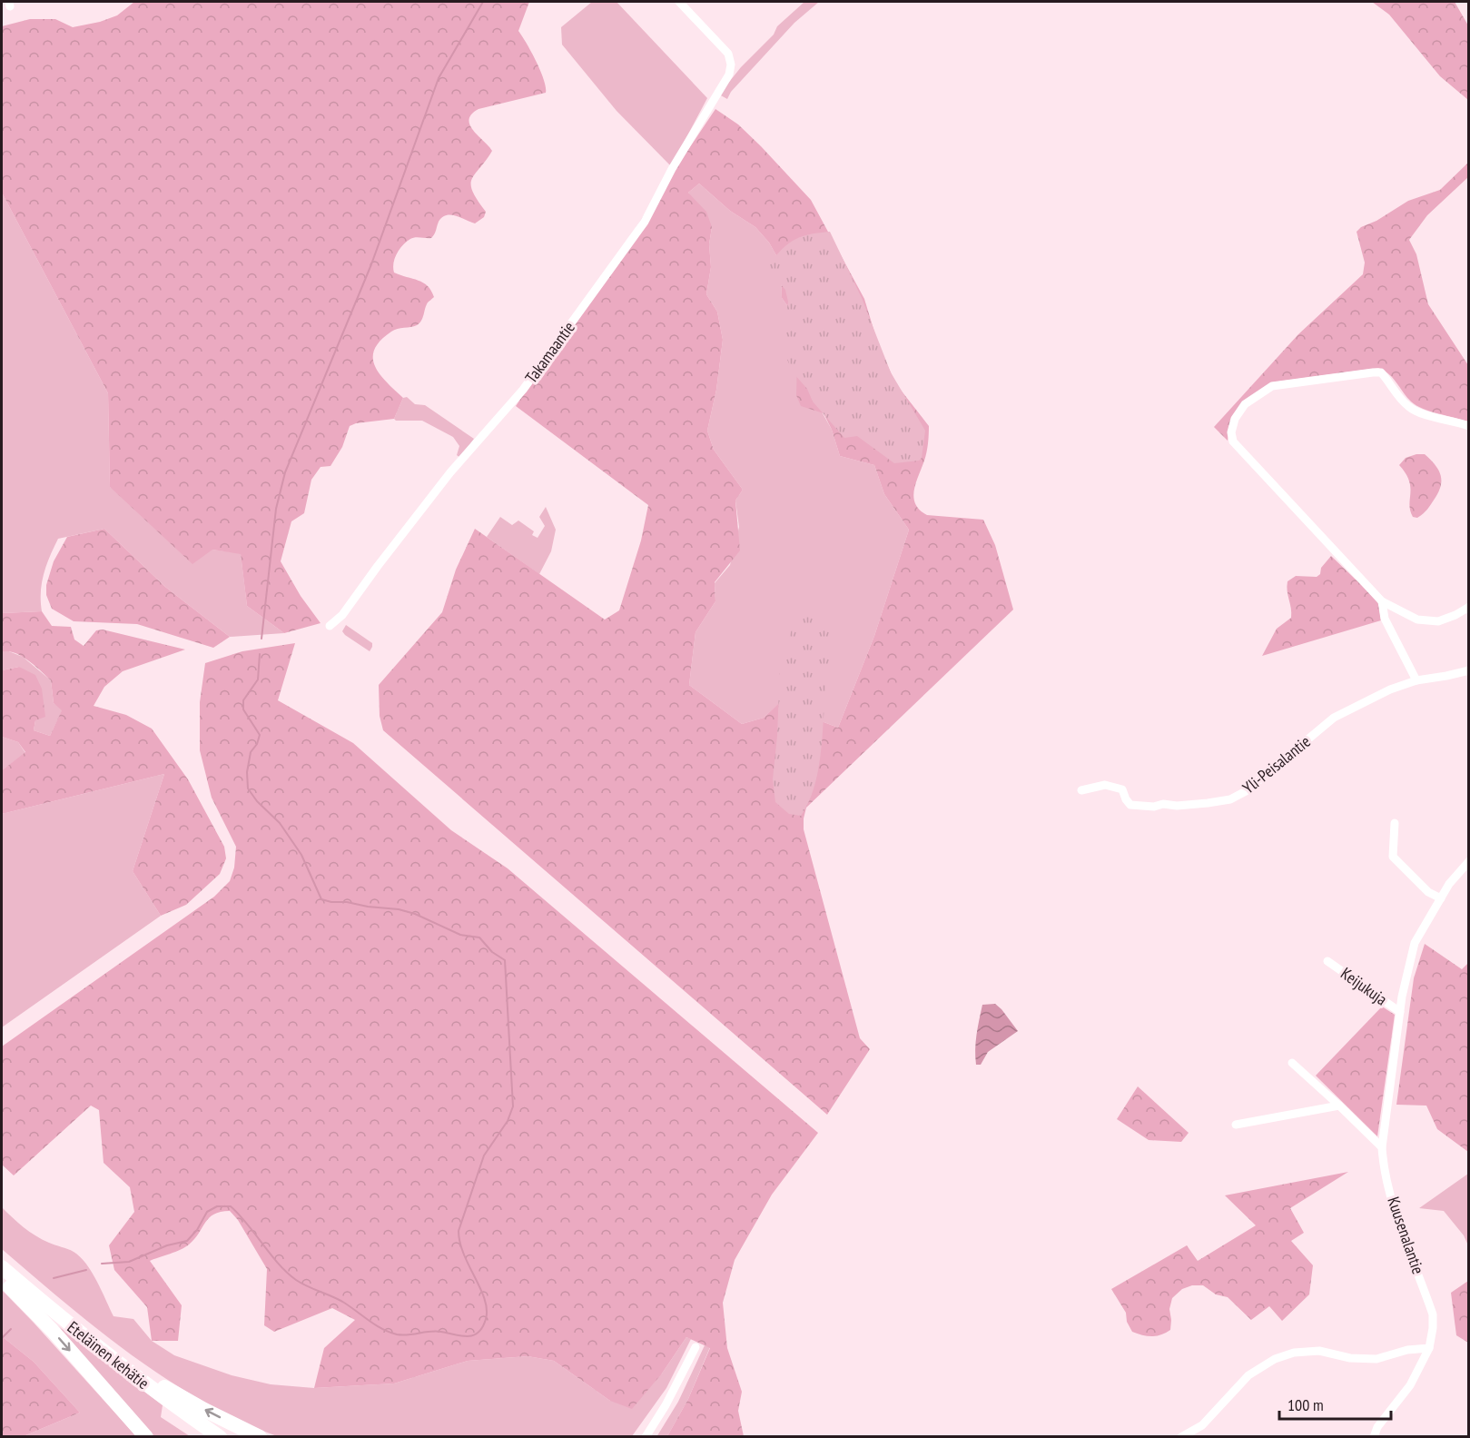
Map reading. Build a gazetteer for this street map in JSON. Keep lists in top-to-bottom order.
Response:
{
  "streets": {
    "highway": ["Eteläinen kehätie"],
    "street": [
      "Takamaantie",
      "Yli-Peisalantie",
      "Keijukuja",
      "Kuusenalantie"
    ]
  },
  "crossings": [
    ["Keijukuja", "Kuusenalantie"]
  ],
  "scale_bar": "100 m"
}
